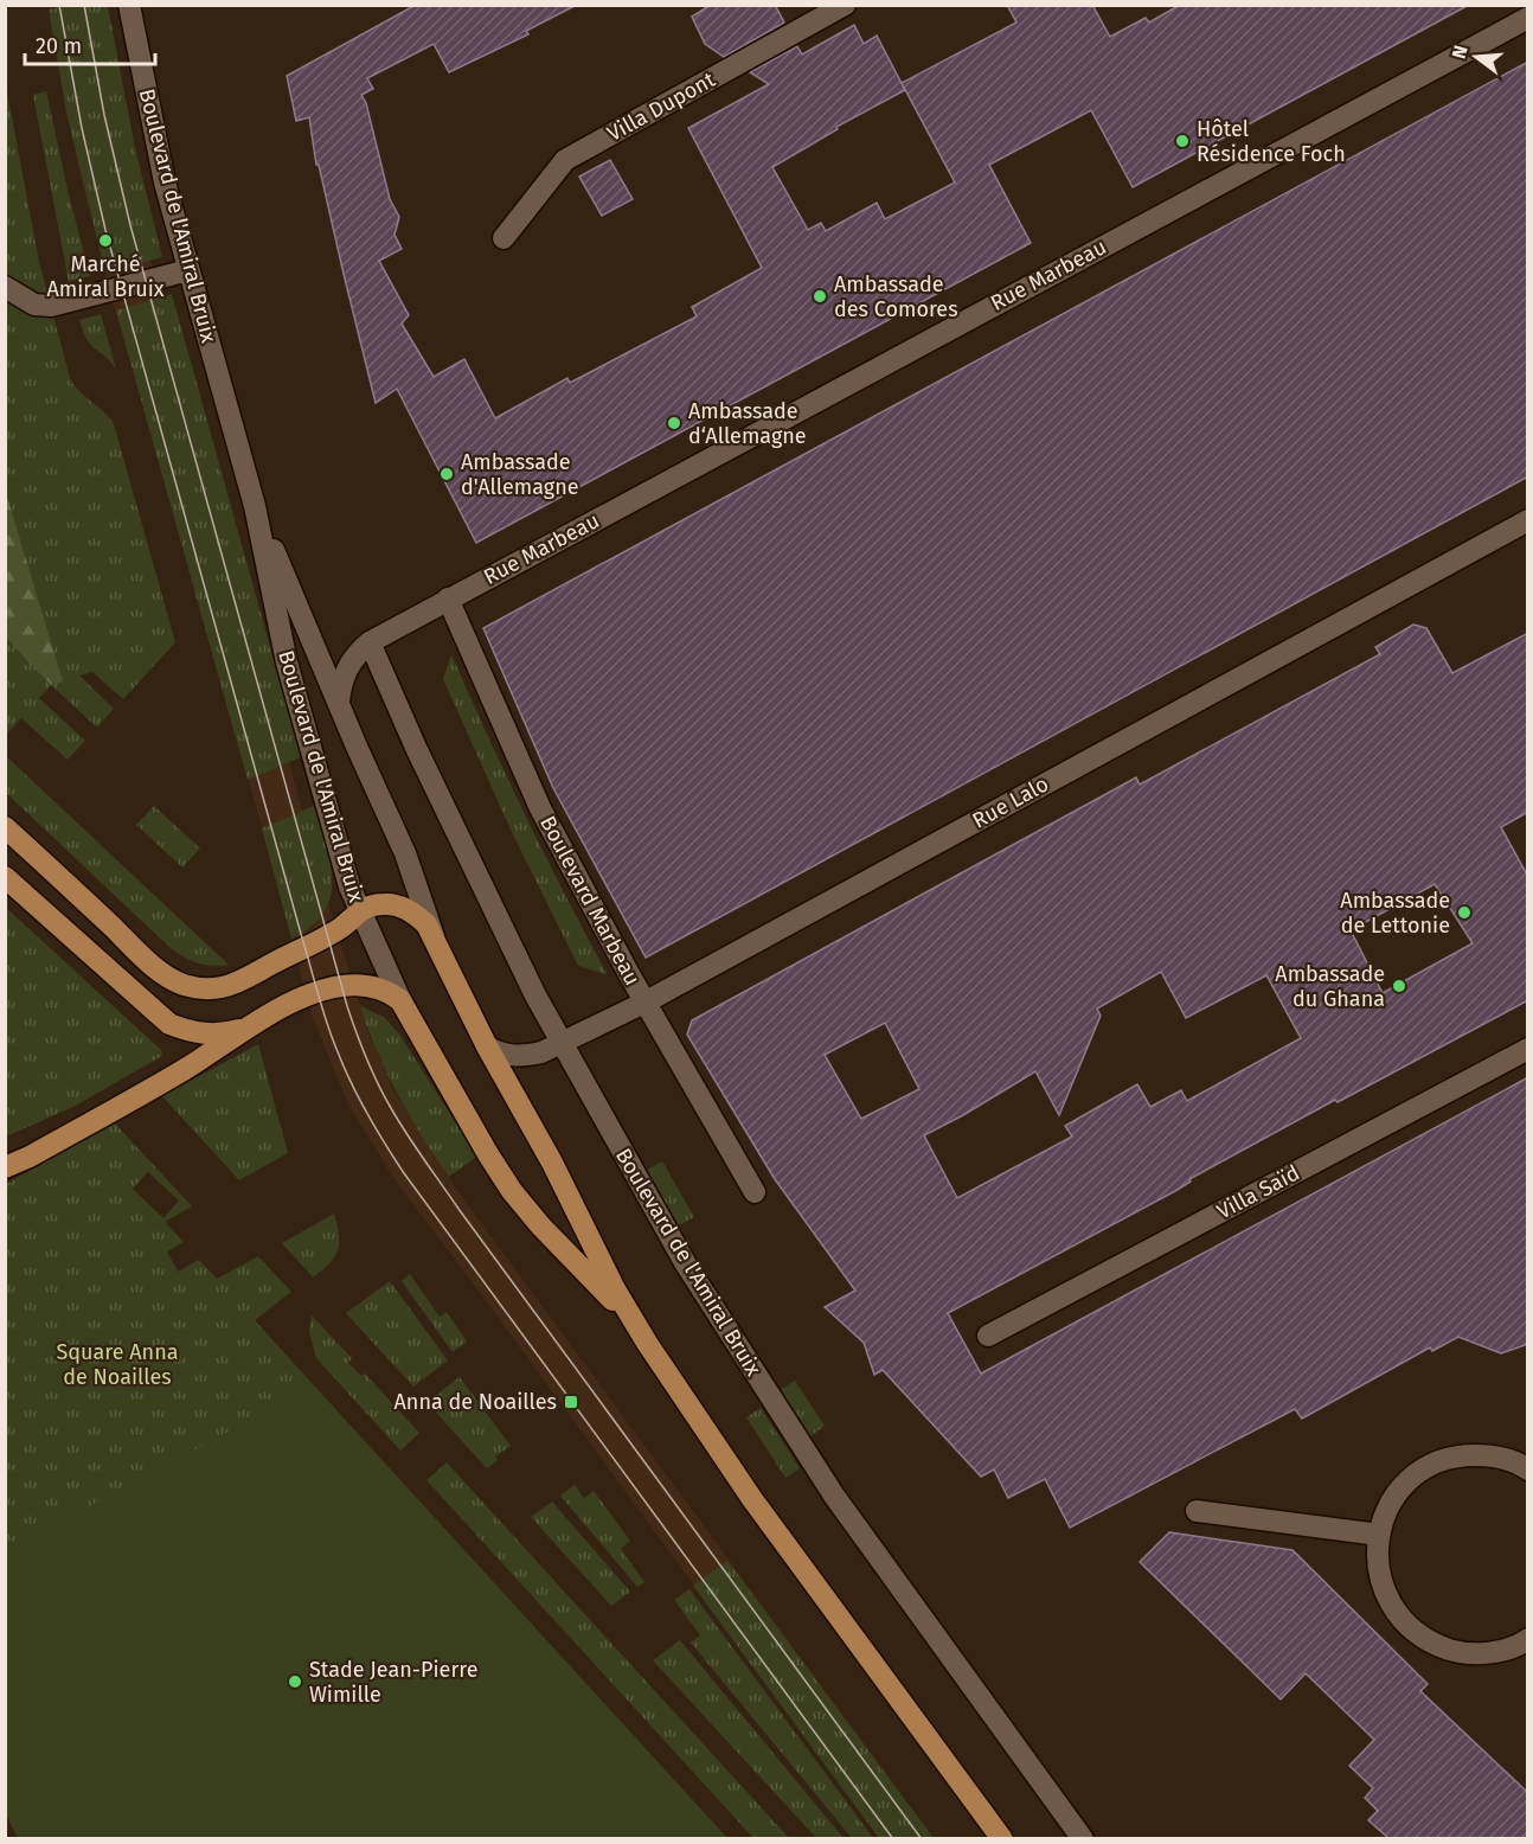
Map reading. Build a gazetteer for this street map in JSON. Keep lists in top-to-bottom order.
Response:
{
  "streets": {
    "main road": ["Boulevard de l'Amiral Bruix"],
    "street": [
      "Villa Dupont",
      "Rue Marbeau",
      "Rue Lalo",
      "Boulevard Marbeau",
      "Villa Saïd"
    ]
  },
  "crossings": [
    ["Boulevard de l'Amiral Bruix", "Rue Marbeau"],
    ["Boulevard de l'Amiral Bruix", "Rue Lalo"],
    ["Rue Marbeau", "Boulevard Marbeau"],
    ["Rue Lalo", "Boulevard Marbeau"]
  ],
  "parks": ["Square Anna de Noailles"],
  "places": {
    "other": [
      "Hôtel Résidence Foch",
      "Marché Amiral Bruix",
      "Ambassade des Comores",
      "Ambassade d‘Allemagne",
      "Ambassade d'Allemagne",
      "Ambassade de Lettonie",
      "Ambassade du Ghana",
      "Stade Jean-Pierre Wimille"
    ],
    "transit": ["Anna de Noailles"]
  },
  "scale_bar": "20 m",
  "north": "left"
}
